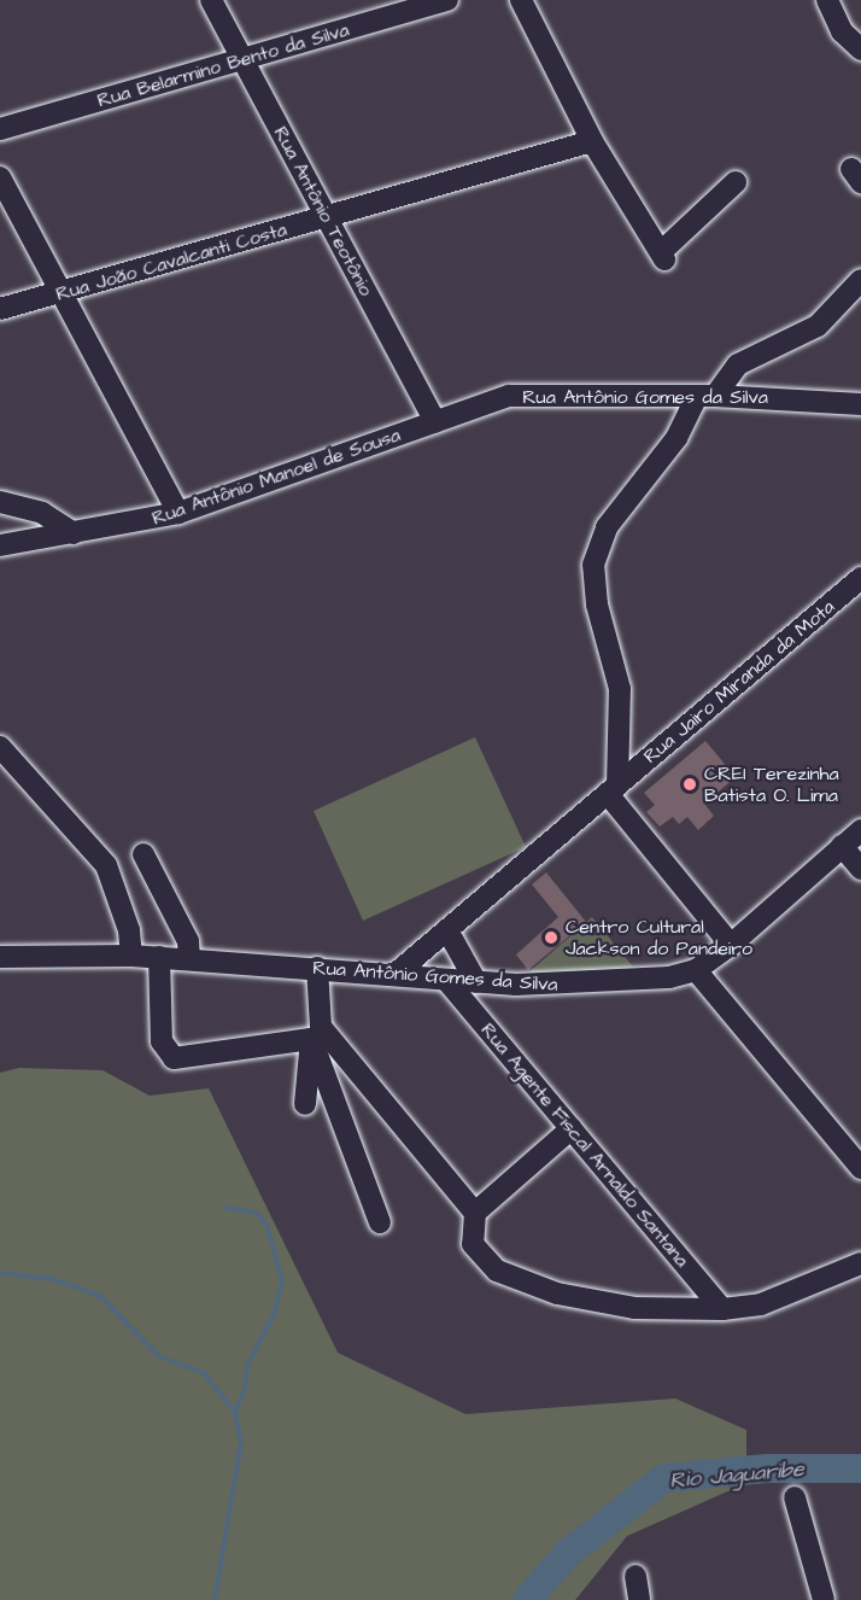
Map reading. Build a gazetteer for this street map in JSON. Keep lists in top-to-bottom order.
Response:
{
  "streets": {
    "street": [
      "Rua Belarmino Bento da Silva",
      "Rua Antônio Teotônio",
      "Rua João Cavalcanti Costa",
      "Rua Antônio Gomes da Silva",
      "Rua Antônio Manoel de Sousa",
      "Rua Jairo Miranda da Mota",
      "Rua Agente Fiscal Arnaldo Santana"
    ]
  },
  "crossings": [
    ["Rua Belarmino Bento da Silva", "Rua Antônio Teotônio"],
    ["Rua Antônio Teotônio", "Rua João Cavalcanti Costa"],
    ["Rua Antônio Teotônio", "Rua Antônio Gomes da Silva"],
    ["Rua Antônio Teotônio", "Rua Antônio Manoel de Sousa"],
    ["Rua Antônio Gomes da Silva", "Rua Antônio Manoel de Sousa"],
    ["Rua Antônio Gomes da Silva", "Rua Jairo Miranda da Mota"],
    ["Rua Antônio Gomes da Silva", "Rua Agente Fiscal Arnaldo Santana"]
  ],
  "water": ["Rio Jaguaribe"],
  "places": ["CREI Terezinha Batista O. Lima", "Centro Cultural Jackson do Pandeiro"]
}
